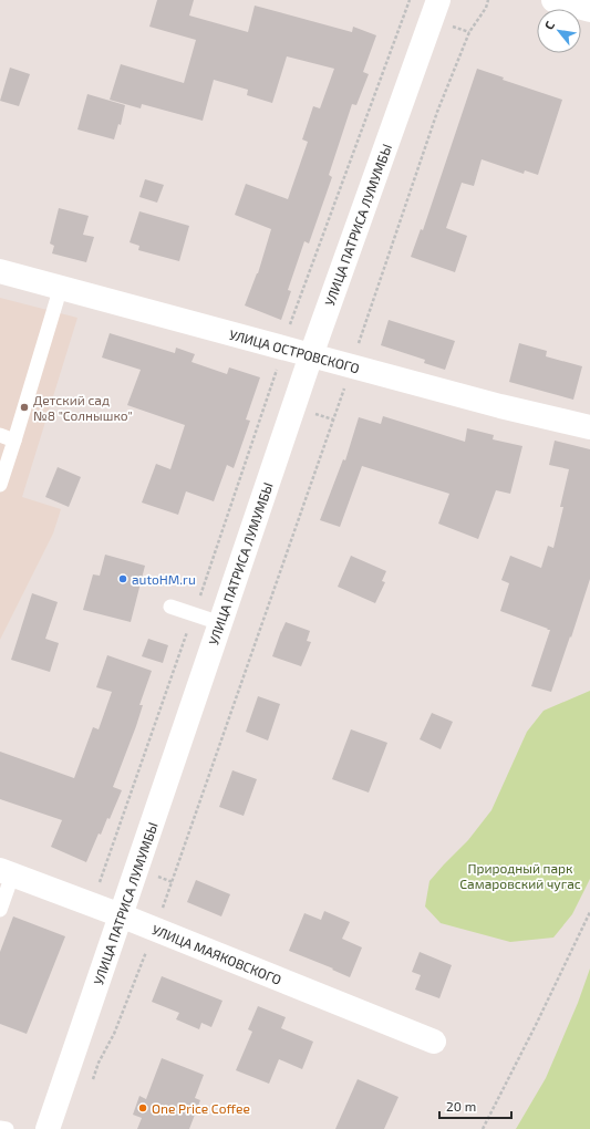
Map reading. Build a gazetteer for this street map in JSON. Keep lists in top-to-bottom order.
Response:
{
  "streets": {
    "street": ["УЛИЦА ПАТРИСА ЛУМУМБЫ", "УЛИЦА ОСТРОВСКОГО", "УЛИЦА МАЯКОВСКОГО"]
  },
  "crossings": [
    ["УЛИЦА ПАТРИСА ЛУМУМБЫ", "УЛИЦА ОСТРОВСКОГО"],
    ["УЛИЦА ПАТРИСА ЛУМУМБЫ", "УЛИЦА МАЯКОВСКОГО"]
  ],
  "parks": ["Природный парк Самаровский чугас"],
  "places": ["Детский сад №8 \"Солнышко\"", "autoHM.ru", "One Price Coffee"],
  "scale_bar": "20 m",
  "north": "top left"
}
